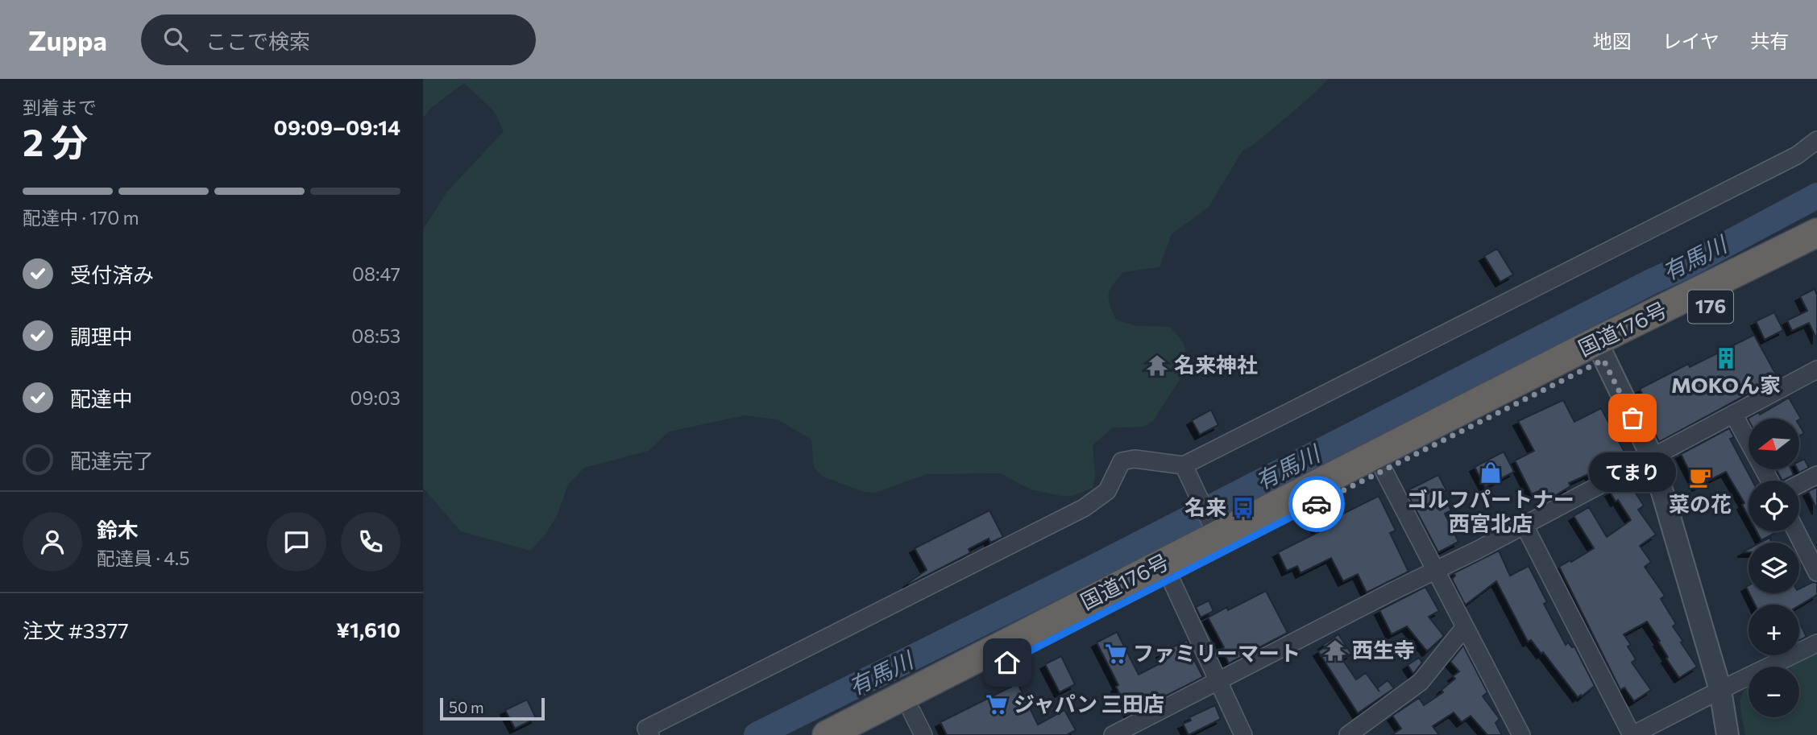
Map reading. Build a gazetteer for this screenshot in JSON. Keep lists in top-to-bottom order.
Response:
{
  "streets": {
    "highway": ["176", "国道176号"]
  },
  "water": ["有馬川"],
  "places": {
    "building": ["MOKOん家"],
    "temple": ["名来神社", "西生寺"],
    "other": ["てまり"],
    "shop": ["ゴルフパートナー 西宮北店"],
    "cafe": ["菜の花"],
    "bus stop": ["名来"],
    "supermarket": ["ファミリーマート", "ジャパン 三田店"]
  },
  "scale_bar": "50 m",
  "north": "left",
  "page": {
    "header": "Zuppa",
    "search": "ここで検索",
    "nav": ["地図", "レイヤ", "共有"],
    "heading": ["2 分", "到着まで", "09:09–09:14"],
    "panel": [
      "鈴木",
      "配達員 · 4.5",
      "注文 #3377",
      "¥1,610"
    ],
    "bar": "配達中 · 170 m",
    "list": [
      ["受付済み", "08:47"],
      ["調理中", "08:53"],
      ["配達中", "09:03"],
      "配達完了"
    ],
    "map_buttons": ["+", "−"],
    "bubble": "てまり",
    "scale": "50 m"
  }
}
